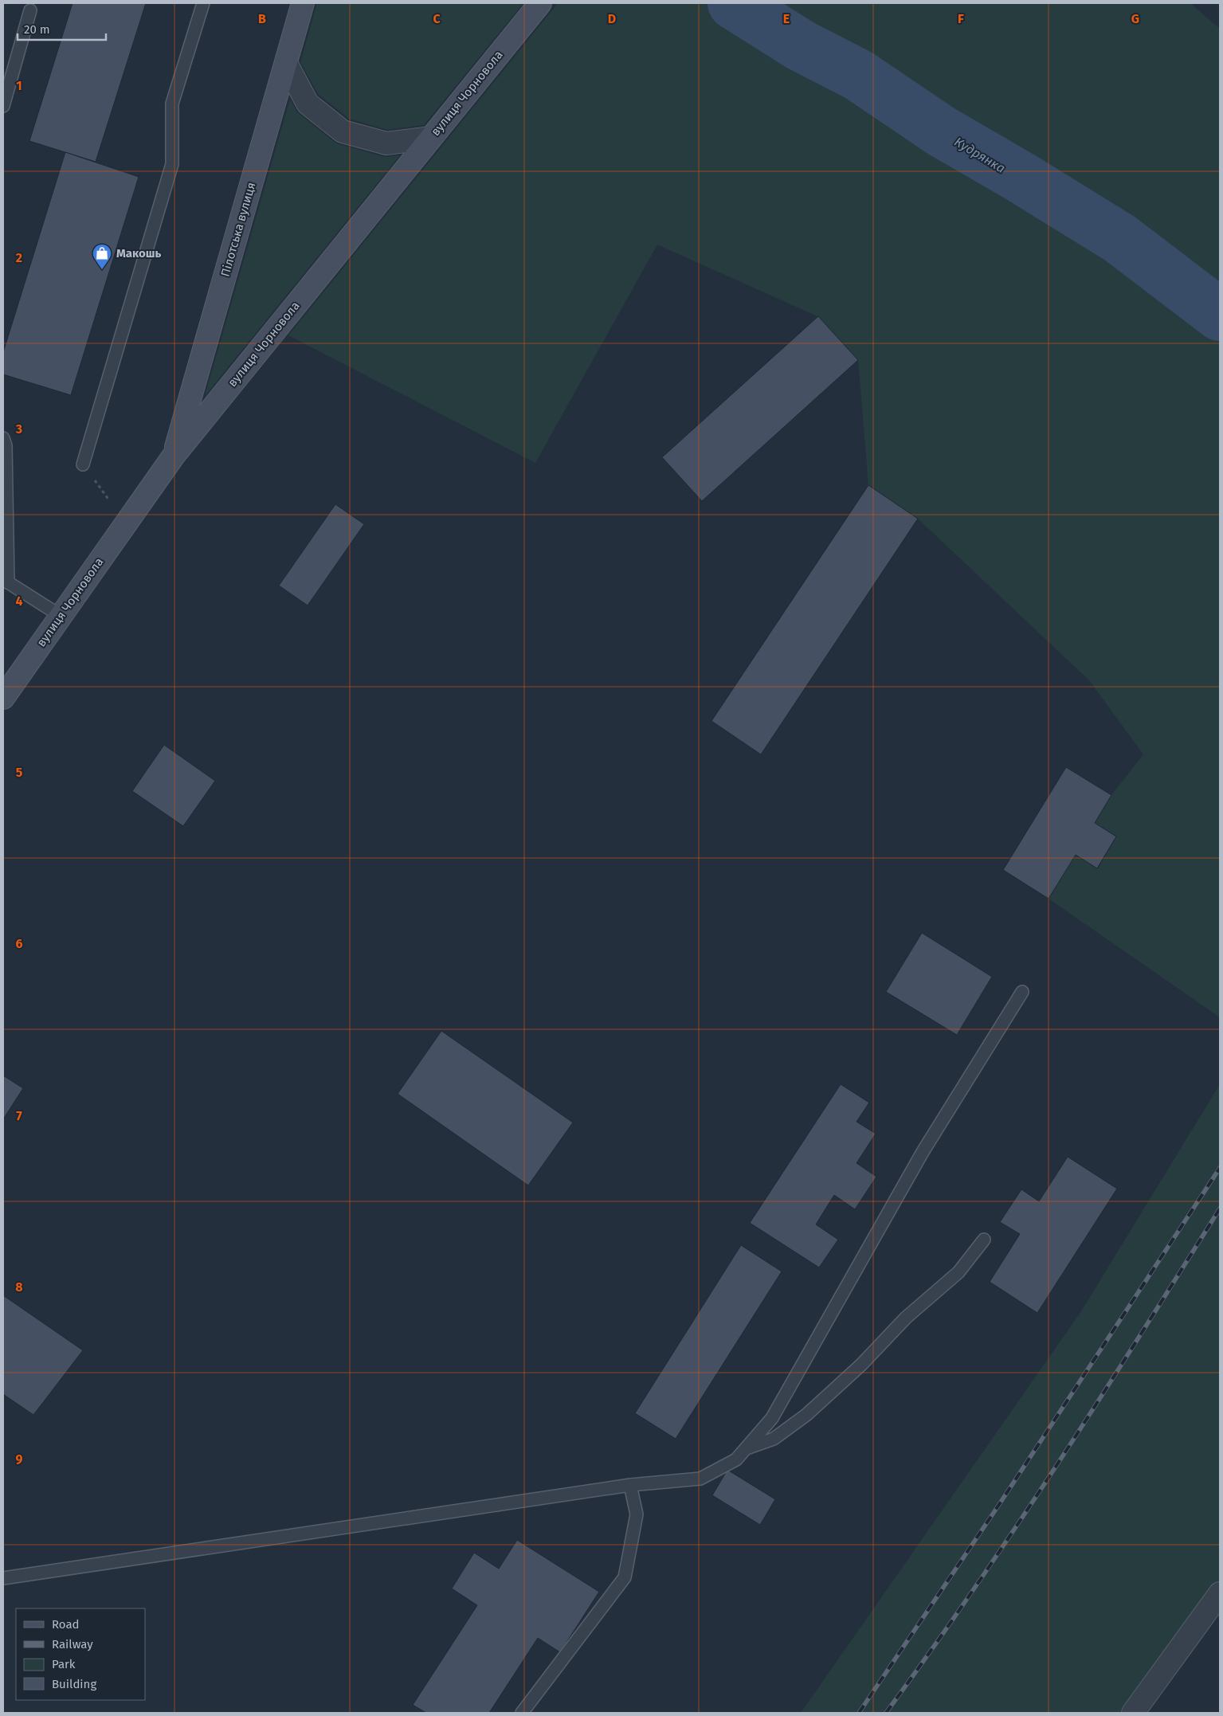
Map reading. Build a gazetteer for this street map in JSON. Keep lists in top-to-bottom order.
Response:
{
  "streets": {
    "street": ["вулиця Чорновола", "Пілотська вулиця"]
  },
  "crossings": [
    ["вулиця Чорновола", "Пілотська вулиця"]
  ],
  "water": ["Кудрянка"],
  "places": {
    "shop": ["Макошь"]
  },
  "legend": [
    "Road",
    "Railway",
    "Park",
    "Building"
  ],
  "scale_bar": "20 m",
  "grid": {
    "columns": [
      "B",
      "C",
      "D",
      "E",
      "F",
      "G"
    ],
    "rows": [
      "1",
      "2",
      "3",
      "4",
      "5",
      "6",
      "7",
      "8",
      "9"
    ]
  }
}
